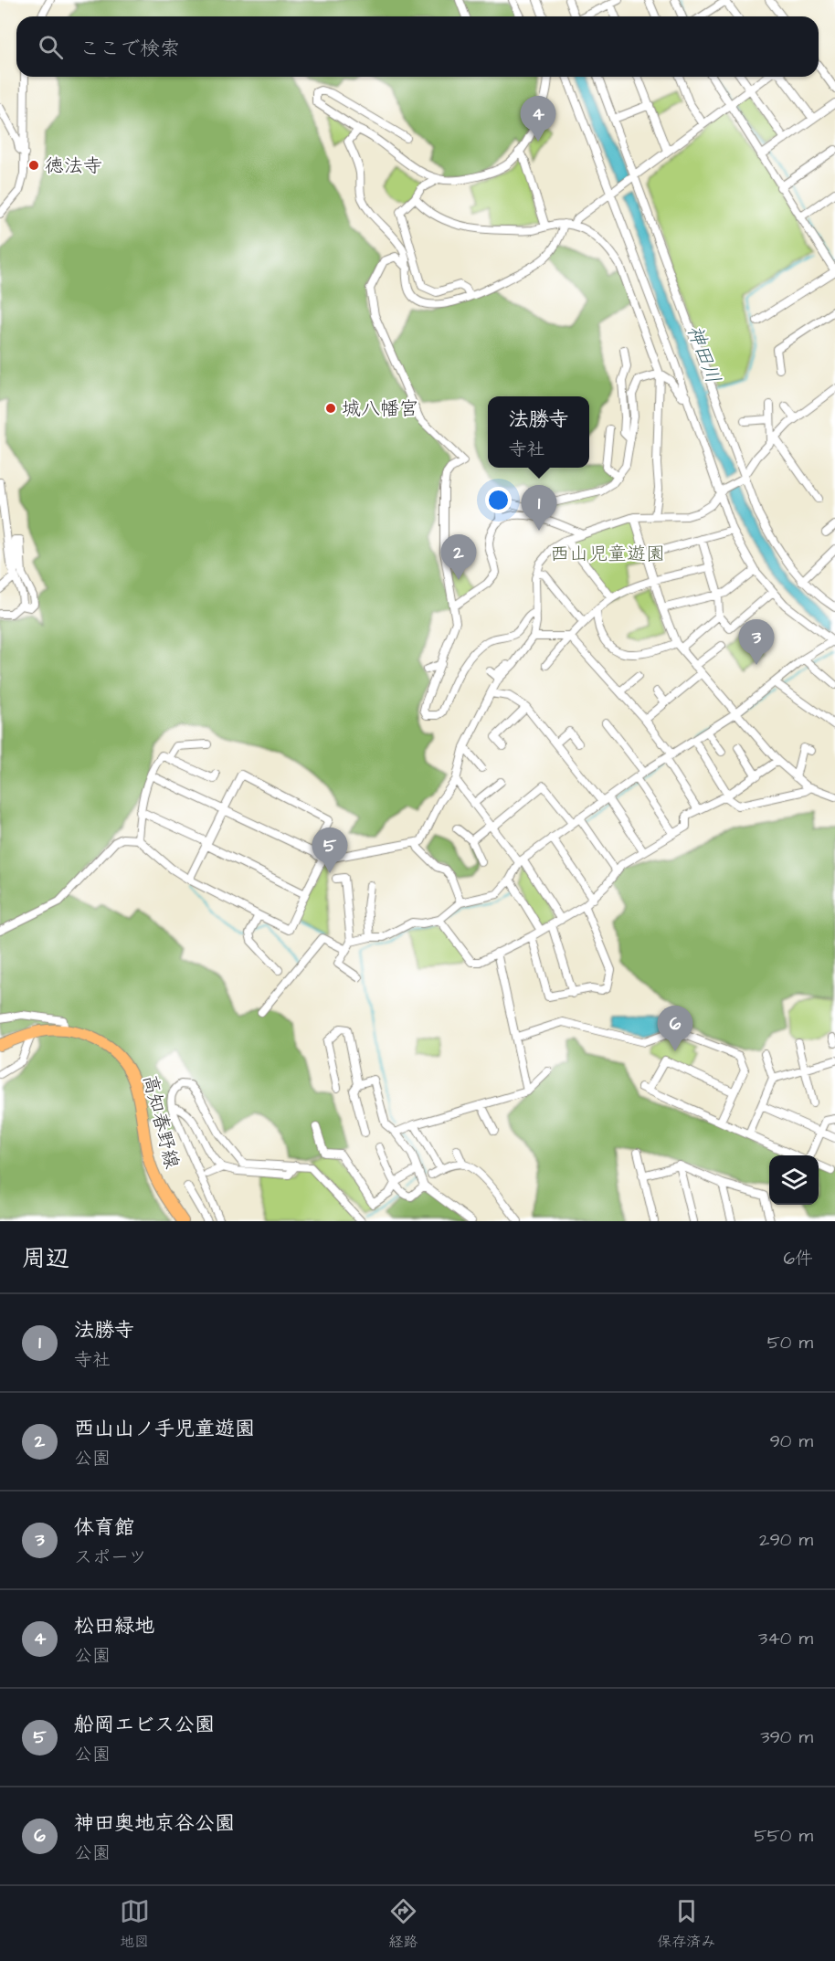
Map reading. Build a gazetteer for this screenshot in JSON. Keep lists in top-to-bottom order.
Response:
{
  "streets": {
    "main road": ["高知春野線"]
  },
  "water": ["神田川"],
  "parks": ["西山児童遊園"],
  "places": ["徳法寺", "城八幡宮"],
  "page": {
    "search": "ここで検索",
    "pins": [
      "4",
      "1",
      "2",
      "3",
      "5",
      "6"
    ],
    "popup": ["法勝寺", "寺社"],
    "heading": ["周辺", "6件"],
    "list": [
      {
        "mark": "1",
        "name": "法勝寺",
        "note": "寺社",
        "value": "50 m"
      },
      {
        "mark": "2",
        "name": "西山山ノ手児童遊園",
        "note": "公園",
        "value": "90 m"
      },
      {
        "mark": "3",
        "name": "体育館",
        "note": "スポーツ",
        "value": "290 m"
      },
      {
        "mark": "4",
        "name": "松田緑地",
        "note": "公園",
        "value": "340 m"
      },
      {
        "mark": "5",
        "name": "船岡エビス公園",
        "note": "公園",
        "value": "390 m"
      },
      {
        "mark": "6",
        "name": "神田奥地京谷公園",
        "note": "公園",
        "value": "550 m"
      }
    ],
    "nav": ["地図", "経路", "保存済み"]
  }
}
